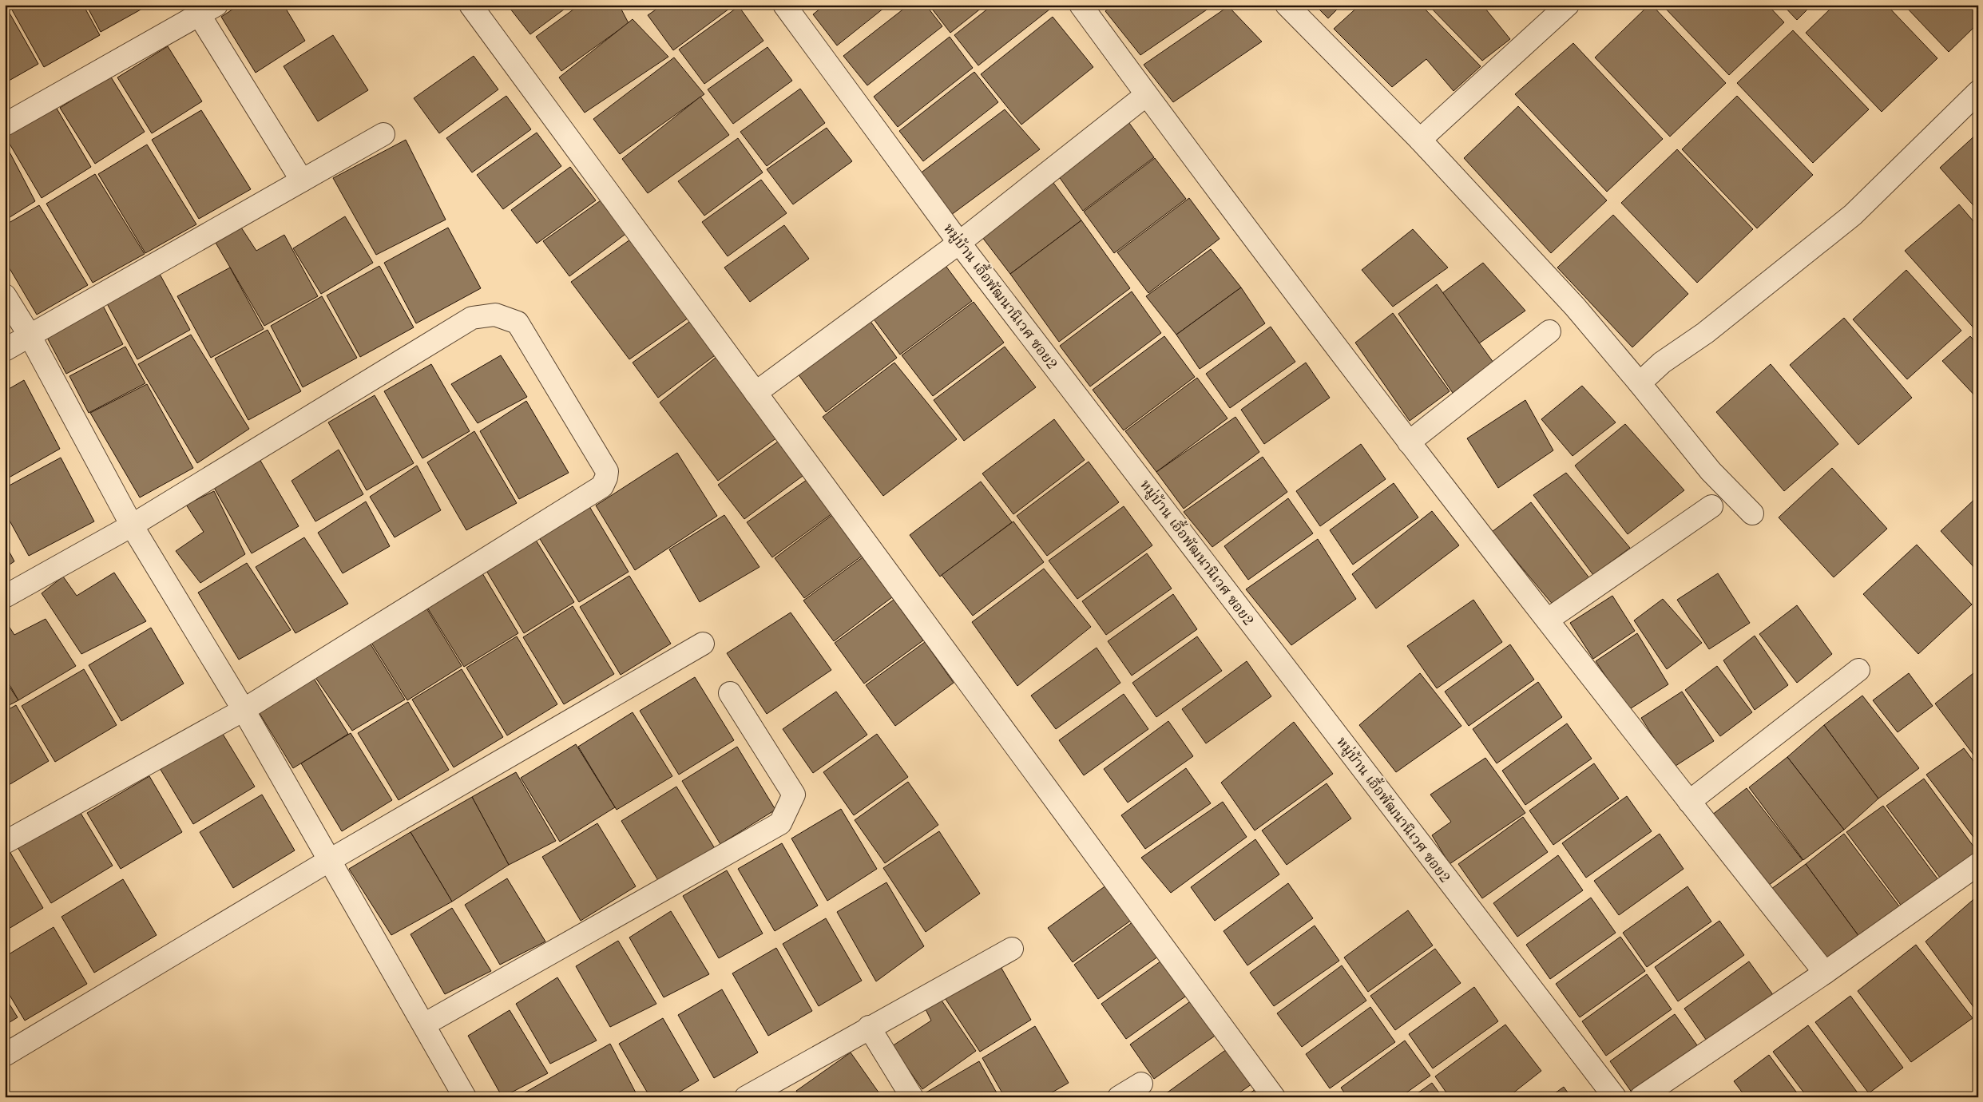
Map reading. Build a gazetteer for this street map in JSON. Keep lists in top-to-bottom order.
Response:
{
  "streets": {
    "street": ["หมู่บ้าน เอื้อพัฒนานิเวศ ซอย2"]
  }
}
